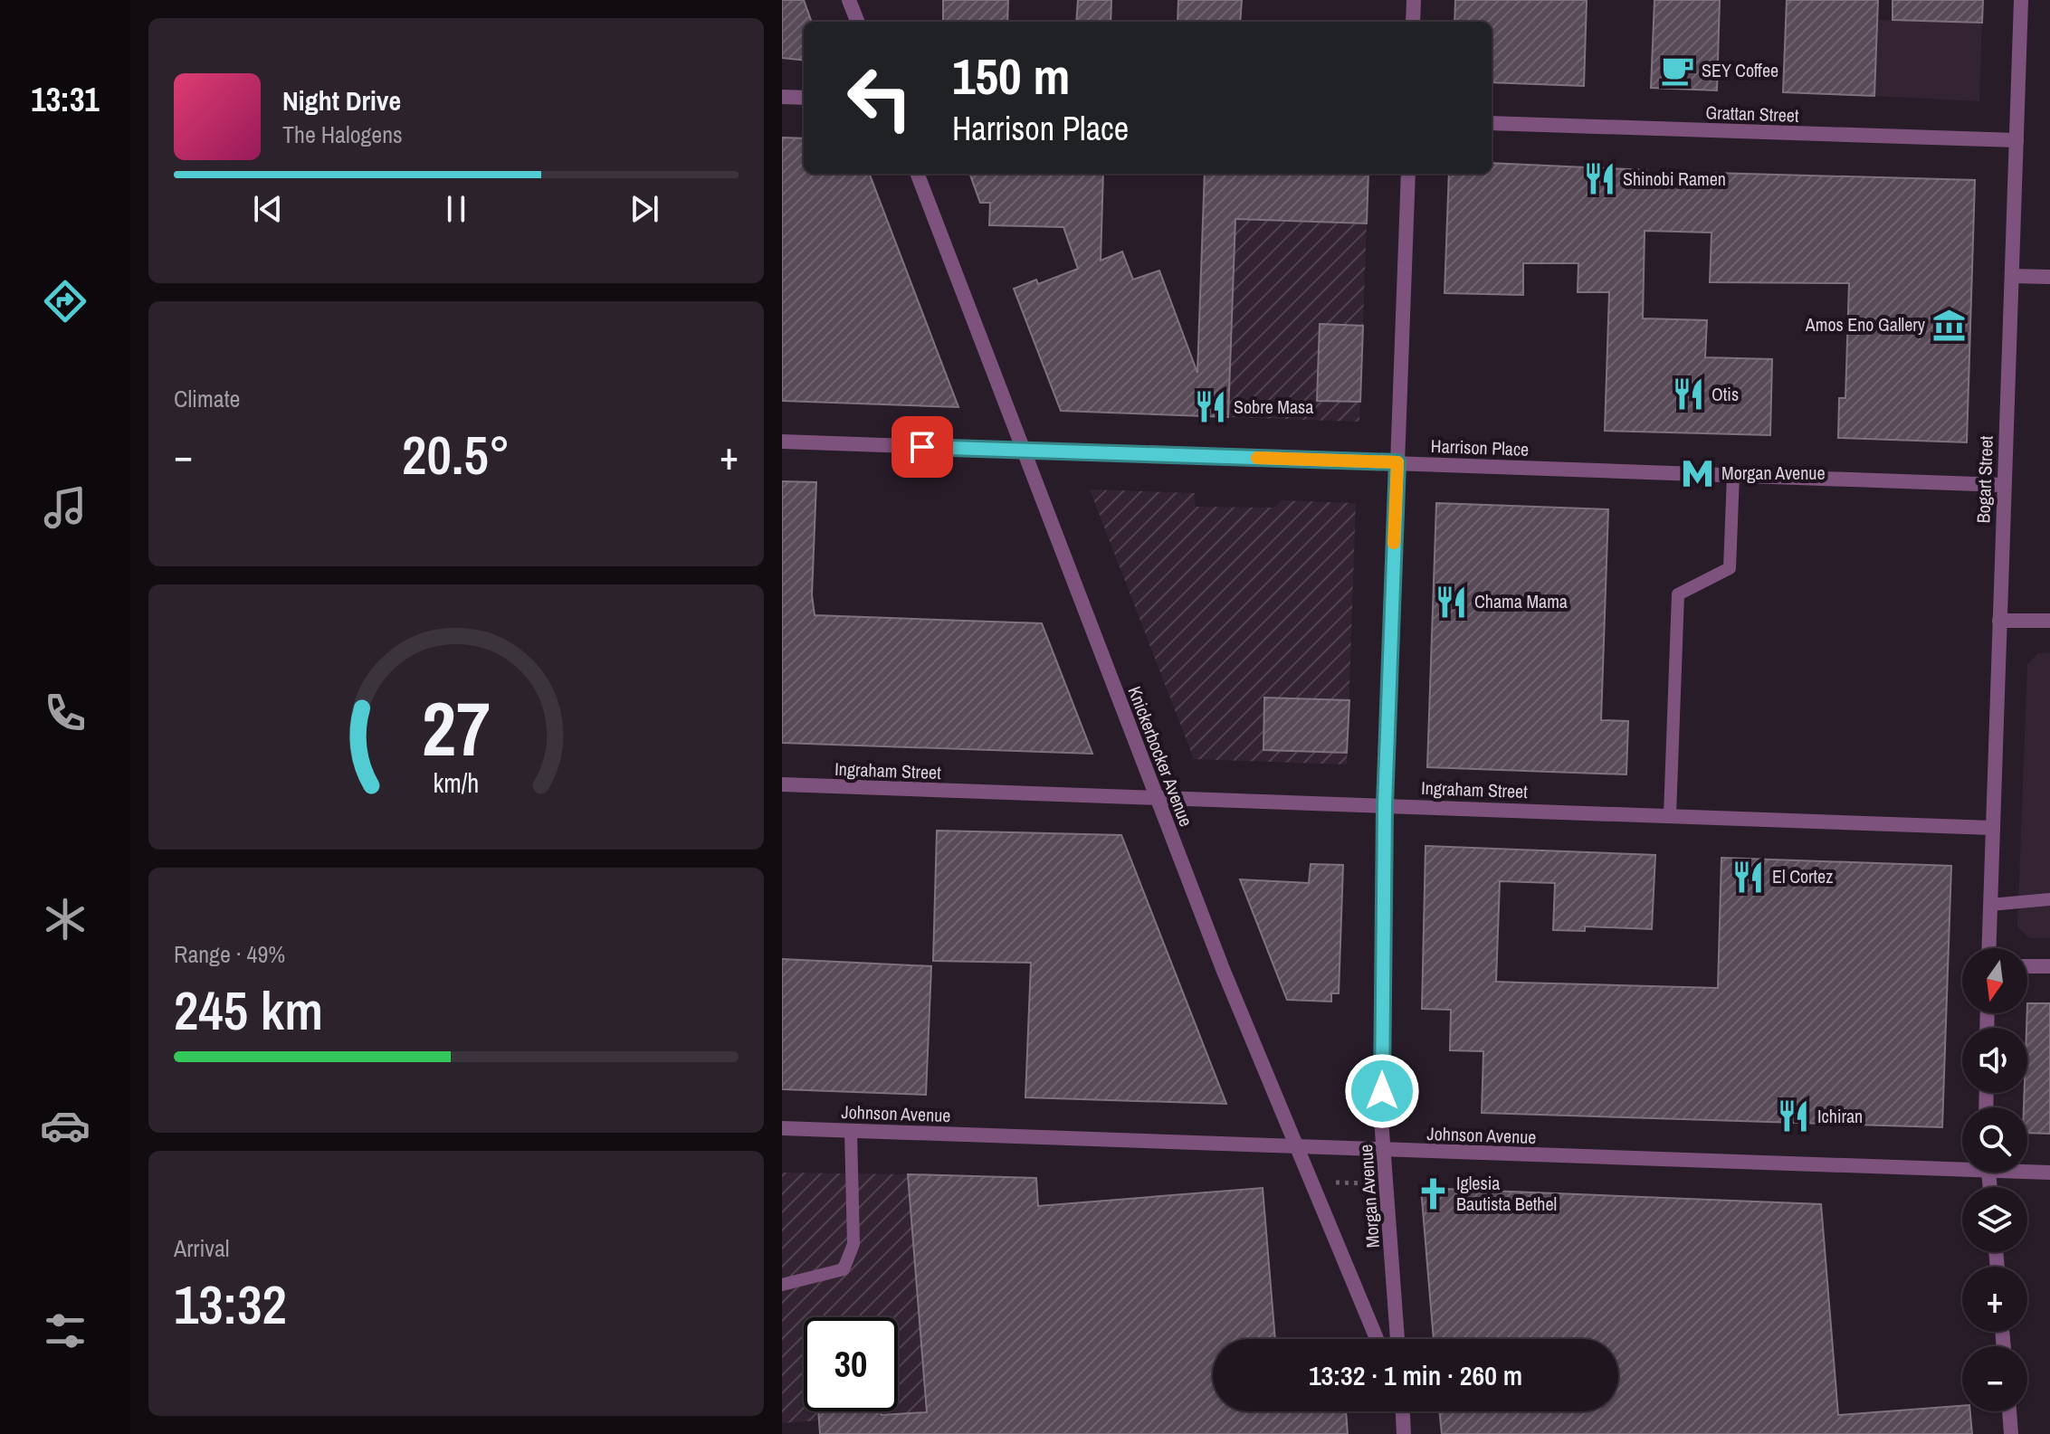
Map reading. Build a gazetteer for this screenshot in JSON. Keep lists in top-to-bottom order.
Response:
{
  "streets": {
    "street": [
      "Grattan Street",
      "Harrison Place",
      "Bogart Street",
      "Knickerbocker Avenue",
      "Ingraham Street",
      "Johnson Avenue",
      "Morgan Avenue"
    ]
  },
  "crossings": [
    ["Grattan Street", "Bogart Street"],
    ["Harrison Place", "Bogart Street"],
    ["Harrison Place", "Knickerbocker Avenue"],
    ["Harrison Place", "Morgan Avenue"],
    ["Bogart Street", "Ingraham Street"],
    ["Knickerbocker Avenue", "Ingraham Street"],
    ["Knickerbocker Avenue", "Johnson Avenue"],
    ["Ingraham Street", "Morgan Avenue"],
    ["Johnson Avenue", "Morgan Avenue"]
  ],
  "places": {
    "cafe": ["SEY Coffee"],
    "restaurant": [
      "Shinobi Ramen",
      "Otis",
      "Sobre Masa",
      "Chama Mama",
      "El Cortez",
      "Ichiran"
    ],
    "museum": ["Amos Eno Gallery"],
    "metro station": ["Morgan Avenue"],
    "church": ["Iglesia Bautista Bethel"]
  },
  "north": "bottom",
  "page": {
    "tabs": "13:31",
    "turn": ["150 m", "Harrison Place"],
    "song": ["Night Drive", "The Halogens"],
    "tile": [
      "Climate",
      ["Range · 49%", "245 km"],
      ["Arrival", "13:32"]
    ],
    "heat": ["−", "20.5°", "+"],
    "map_buttons": ["+", "−"],
    "limit": "30",
    "trip": "13:32 · 1 min · 260 m",
    "gauge": ["27", "km/h"]
  }
}
